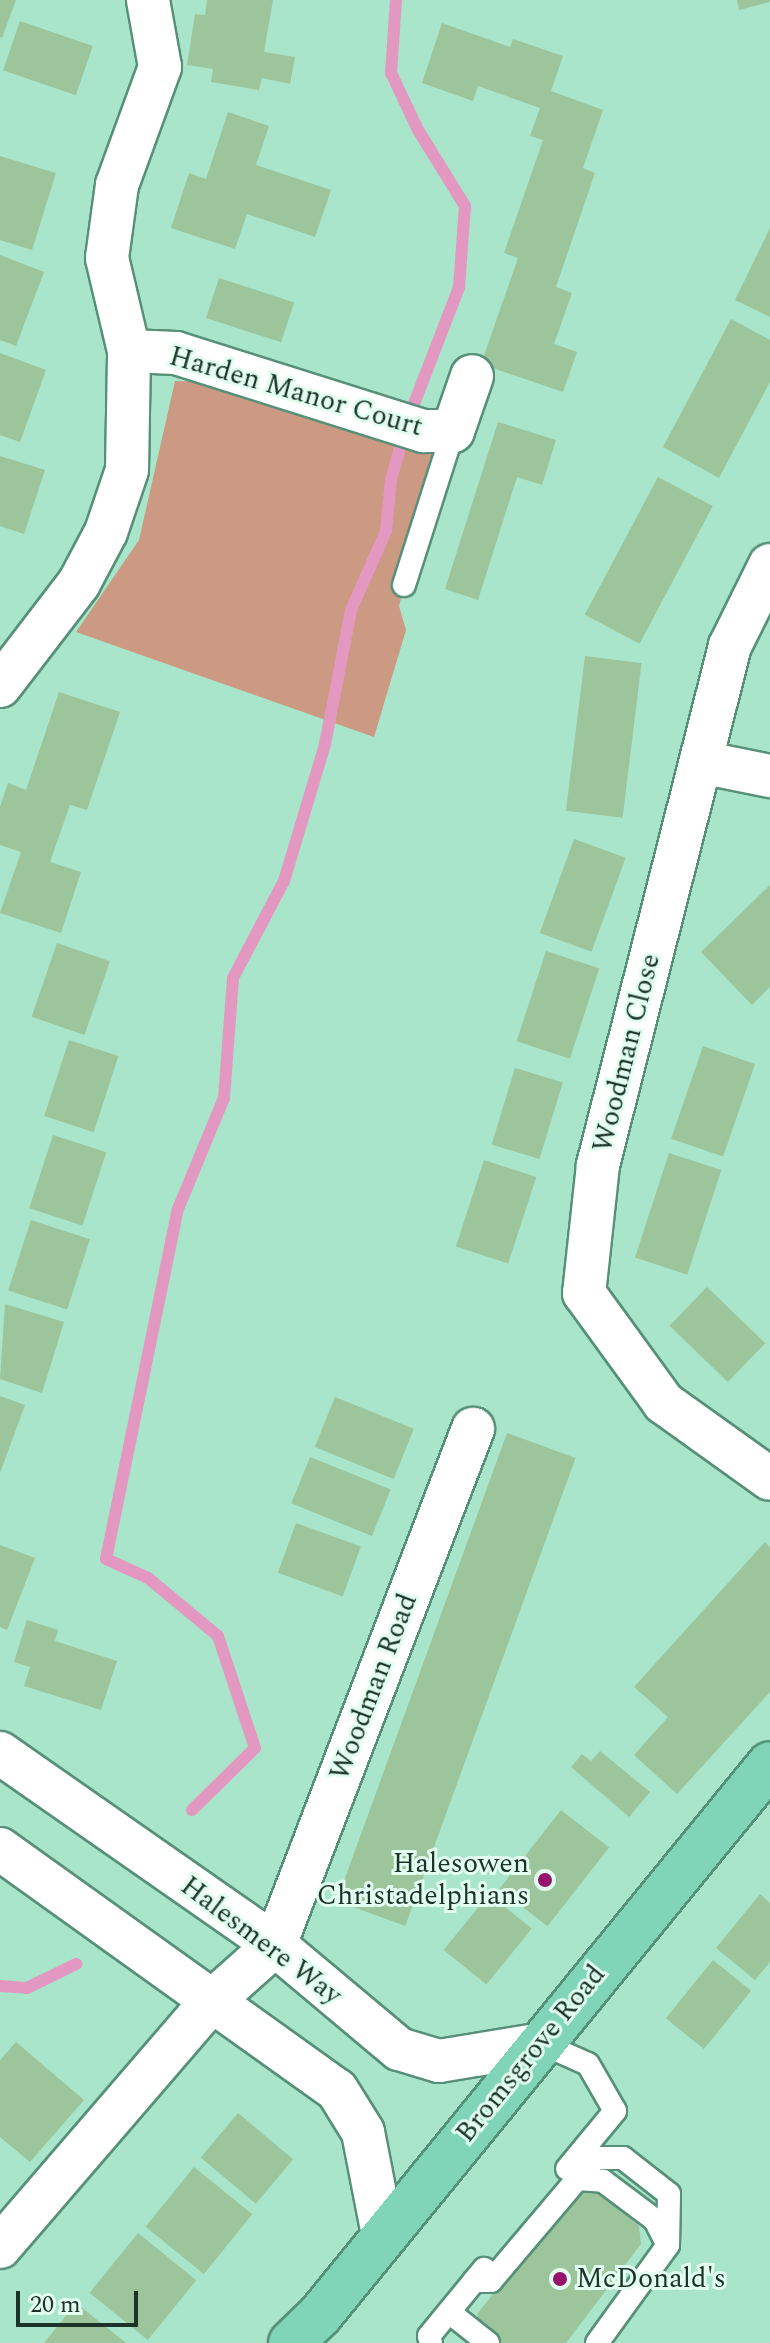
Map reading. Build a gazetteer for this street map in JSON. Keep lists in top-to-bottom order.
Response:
{
  "streets": {
    "main road": ["Bromsgrove Road"],
    "street": [
      "Harden Manor Court",
      "Woodman Close",
      "Woodman Road",
      "Halesmere Way"
    ]
  },
  "crossings": [
    ["Woodman Road", "Halesmere Way"],
    ["Halesmere Way", "Bromsgrove Road"]
  ],
  "places": ["Halesowen Christadelphians", "McDonald's"],
  "scale_bar": "20 m"
}
